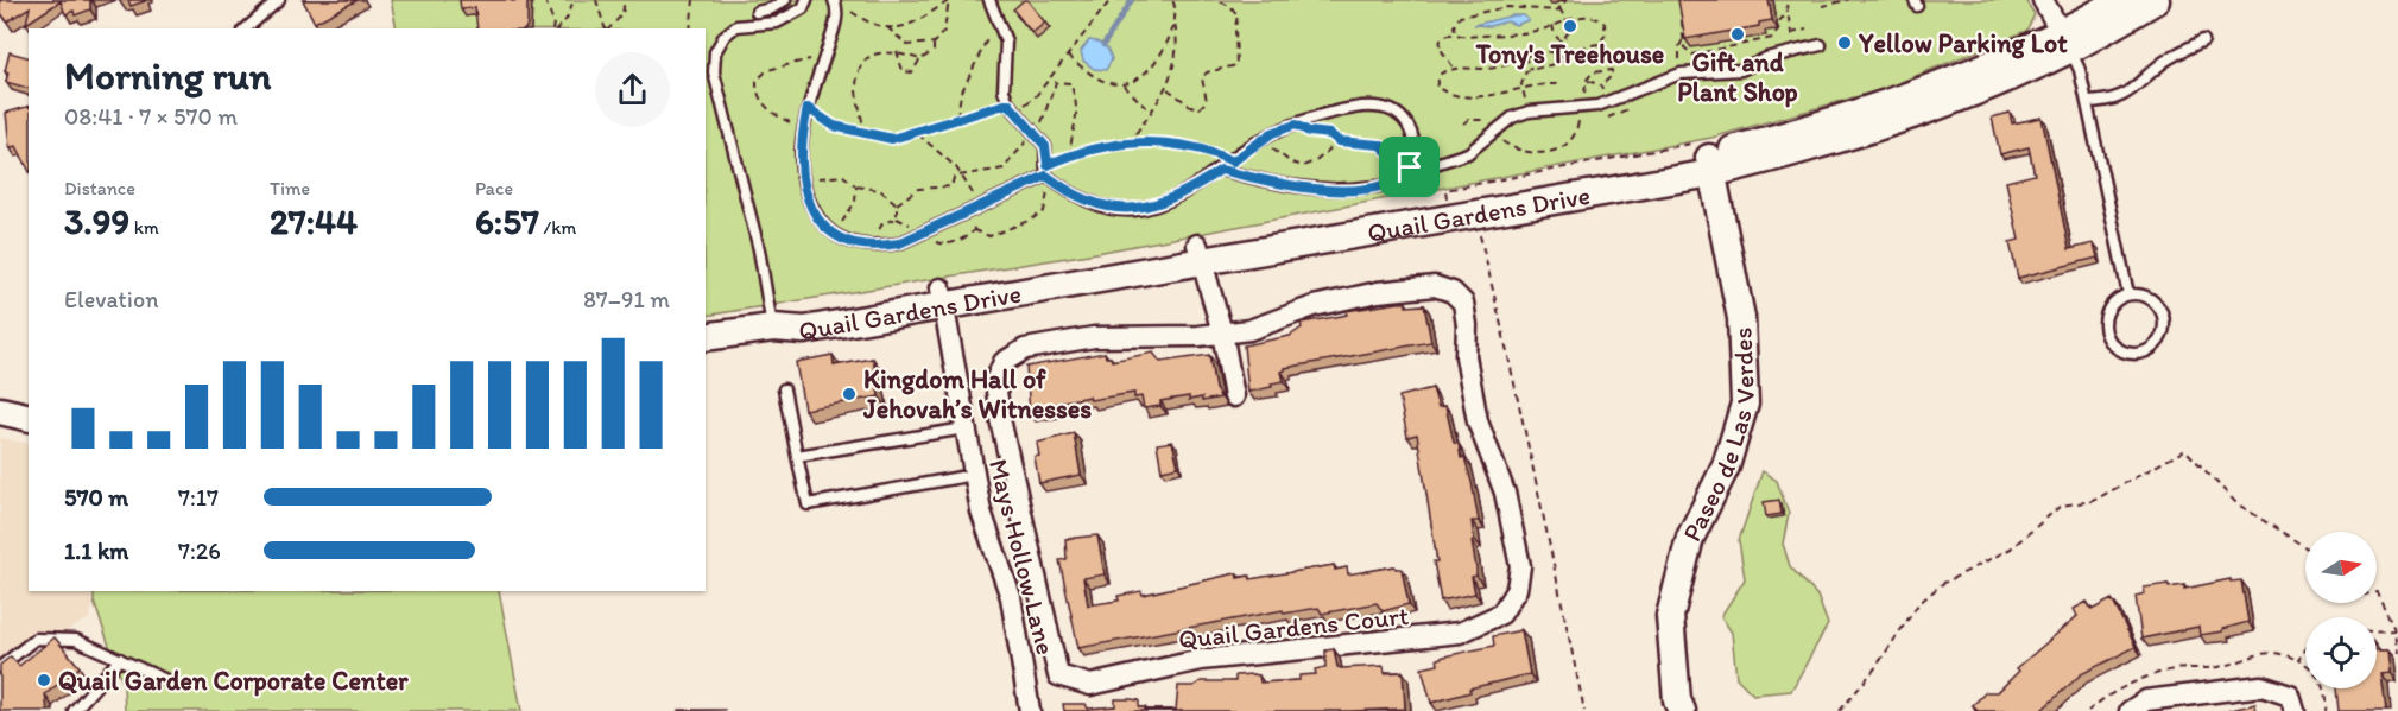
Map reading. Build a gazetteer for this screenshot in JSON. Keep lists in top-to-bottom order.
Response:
{
  "streets": {
    "main road": ["Quail Gardens Drive", "Paseo de Las Verdes"],
    "street": ["Mays Hollow Lane", "Quail Gardens Court"]
  },
  "crossings": [
    ["Quail Gardens Drive", "Paseo de Las Verdes"],
    ["Quail Gardens Drive", "Mays Hollow Lane"]
  ],
  "places": [
    "Tony's Treehouse",
    "Gift and Plant Shop",
    "Yellow Parking Lot",
    "Kingdom Hall of Jehovah’s Witnesses",
    "Quail Garden Corporate Center"
  ],
  "north": "right",
  "page": {
    "heading": ["Morning run", "08:41 · 7 × 570 m"],
    "stats": [
      ["Distance", "3.99 km"],
      ["Time", "27:44"],
      ["Pace", "6:57 /km"]
    ],
    "chart": ["Elevation", "87–91 m"],
    "list": [
      {
        "name": "570 m",
        "note": "7:17"
      },
      {
        "name": "1.1 km",
        "note": "7:26"
      }
    ]
  }
}
